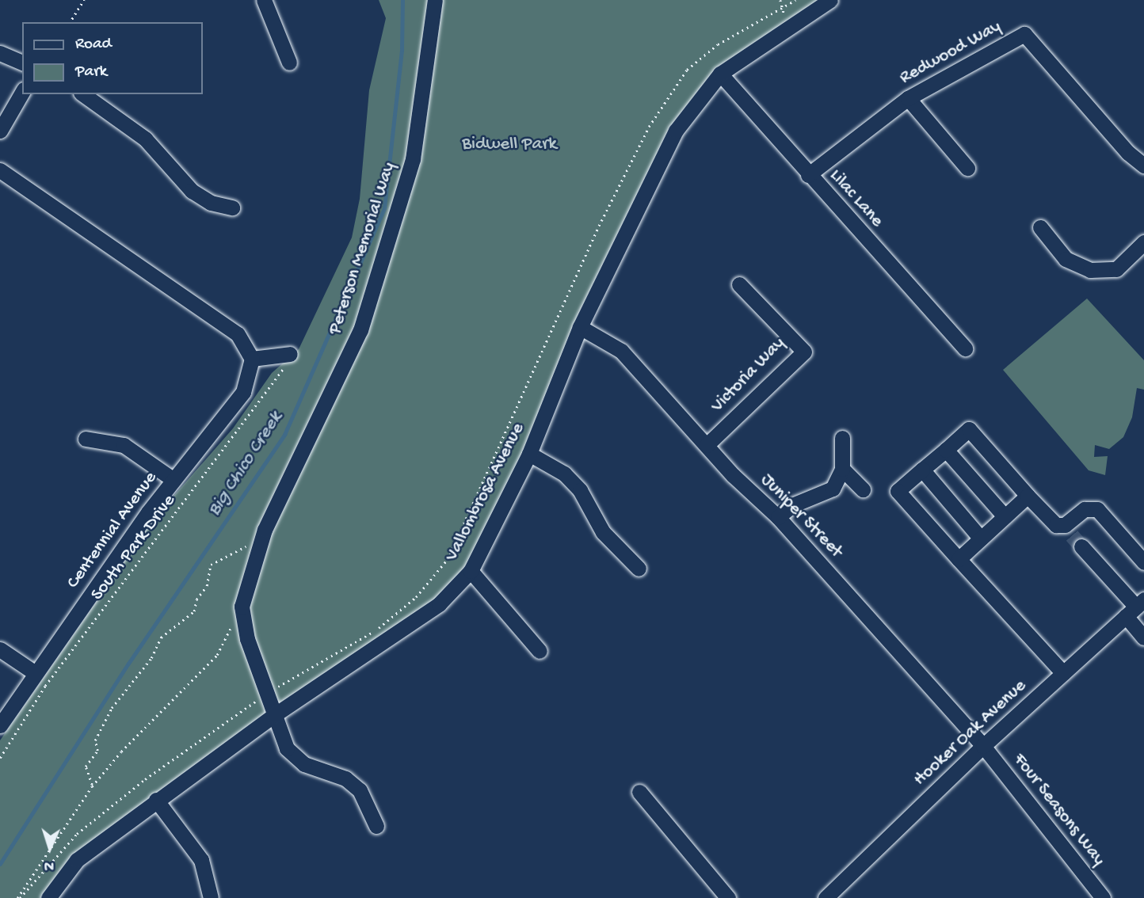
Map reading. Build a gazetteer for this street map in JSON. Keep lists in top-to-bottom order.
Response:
{
  "streets": {
    "street": [
      "Redwood Way",
      "Lilac Lane",
      "Peterson Memorial Way",
      "Victoria Way",
      "Vallombrosa Avenue",
      "Juniper Street",
      "Centennial Avenue",
      "Hooker Oak Avenue",
      "Four Seasons Way"
    ],
    "path": ["South Park Drive"]
  },
  "crossings": [
    ["Redwood Way", "Lilac Lane"],
    ["Lilac Lane", "Vallombrosa Avenue"],
    ["Peterson Memorial Way", "Vallombrosa Avenue"],
    ["Victoria Way", "Juniper Street"],
    ["Vallombrosa Avenue", "Juniper Street"],
    ["Juniper Street", "Hooker Oak Avenue"],
    ["Juniper Street", "Four Seasons Way"],
    ["Hooker Oak Avenue", "Four Seasons Way"]
  ],
  "water": ["Big Chico Creek"],
  "parks": ["Bidwell Park"],
  "legend": ["Road", "Park"],
  "north": "bottom"
}
